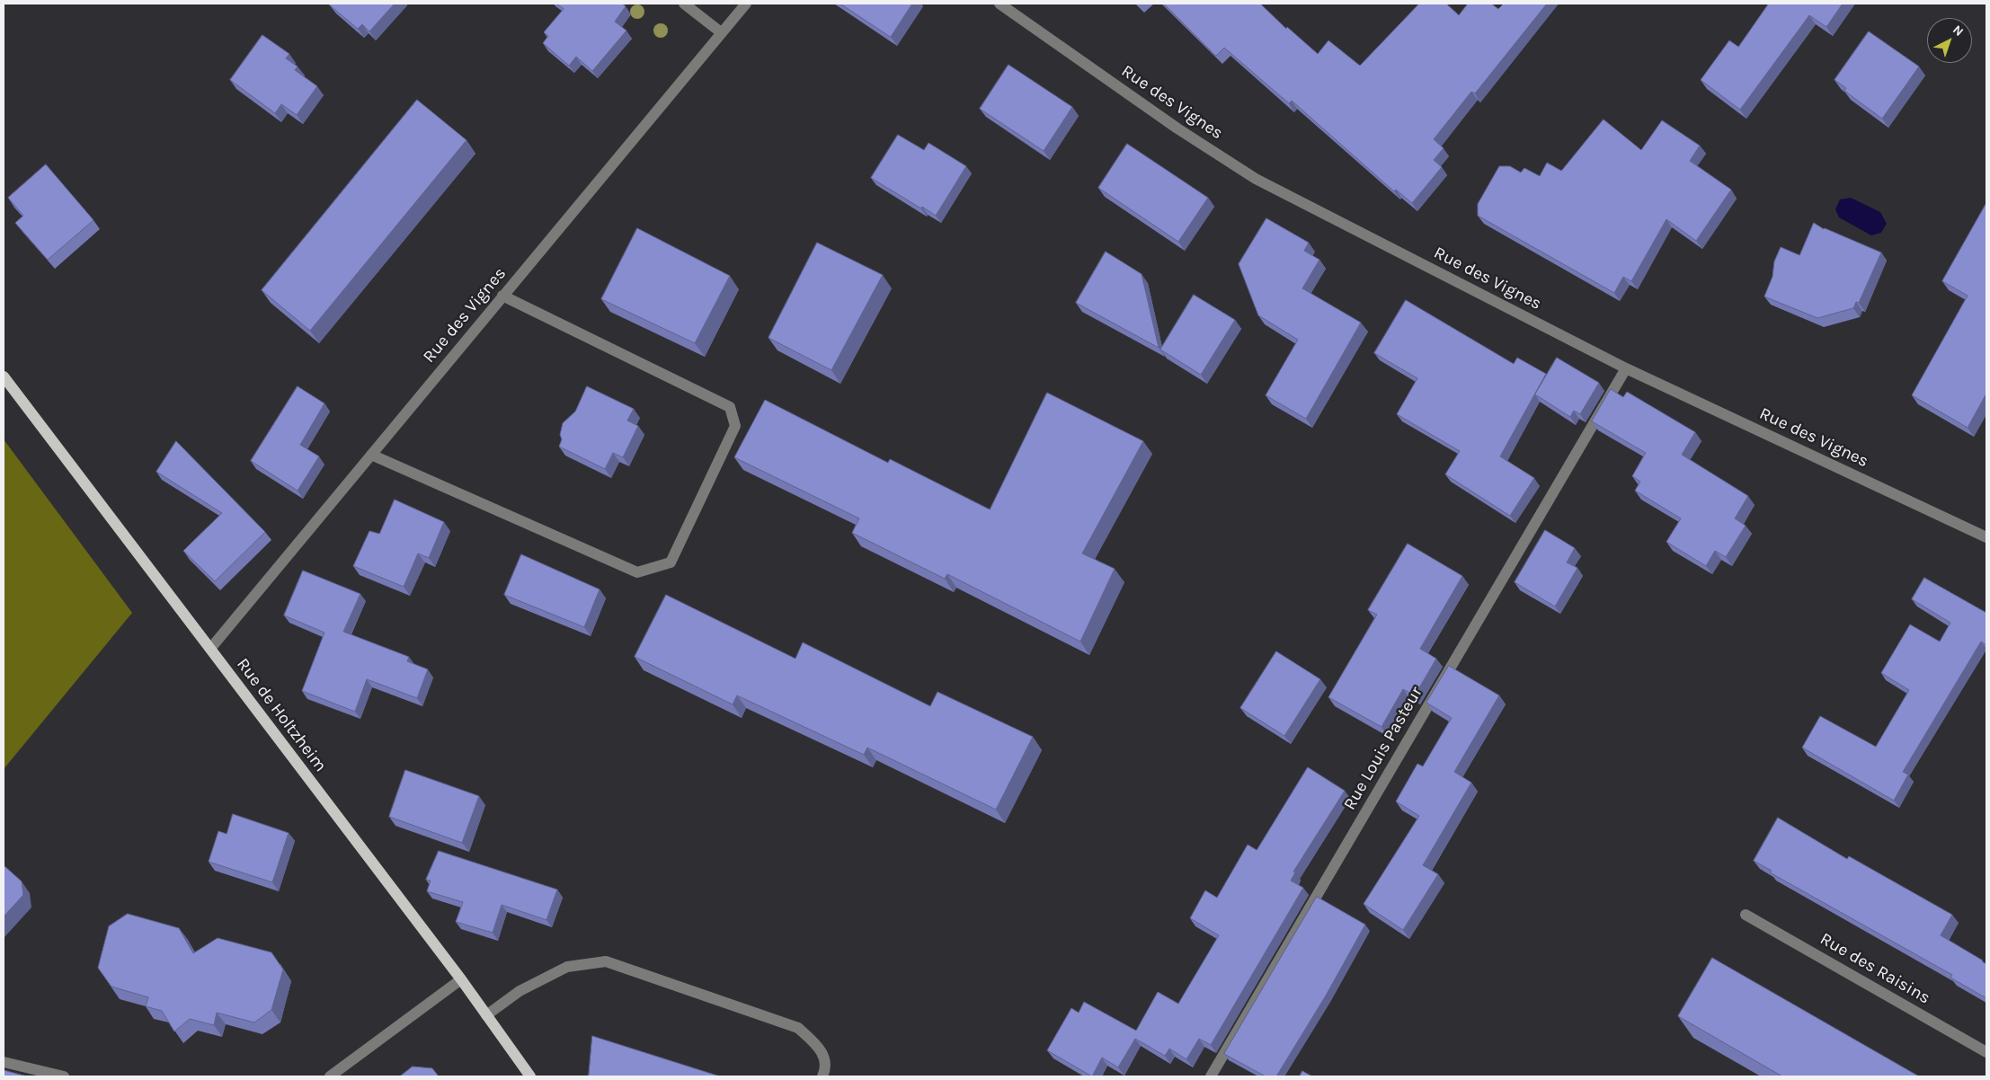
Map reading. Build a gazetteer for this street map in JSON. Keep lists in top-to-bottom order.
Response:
{
  "streets": {
    "main road": ["Rue de Holtzheim"],
    "street": ["Rue des Vignes", "Rue Louis Pasteur", "Rue des Raisins"]
  },
  "crossings": [
    ["Rue des Vignes", "Rue de Holtzheim"],
    ["Rue des Vignes", "Rue Louis Pasteur"]
  ],
  "north": "top right"
}
